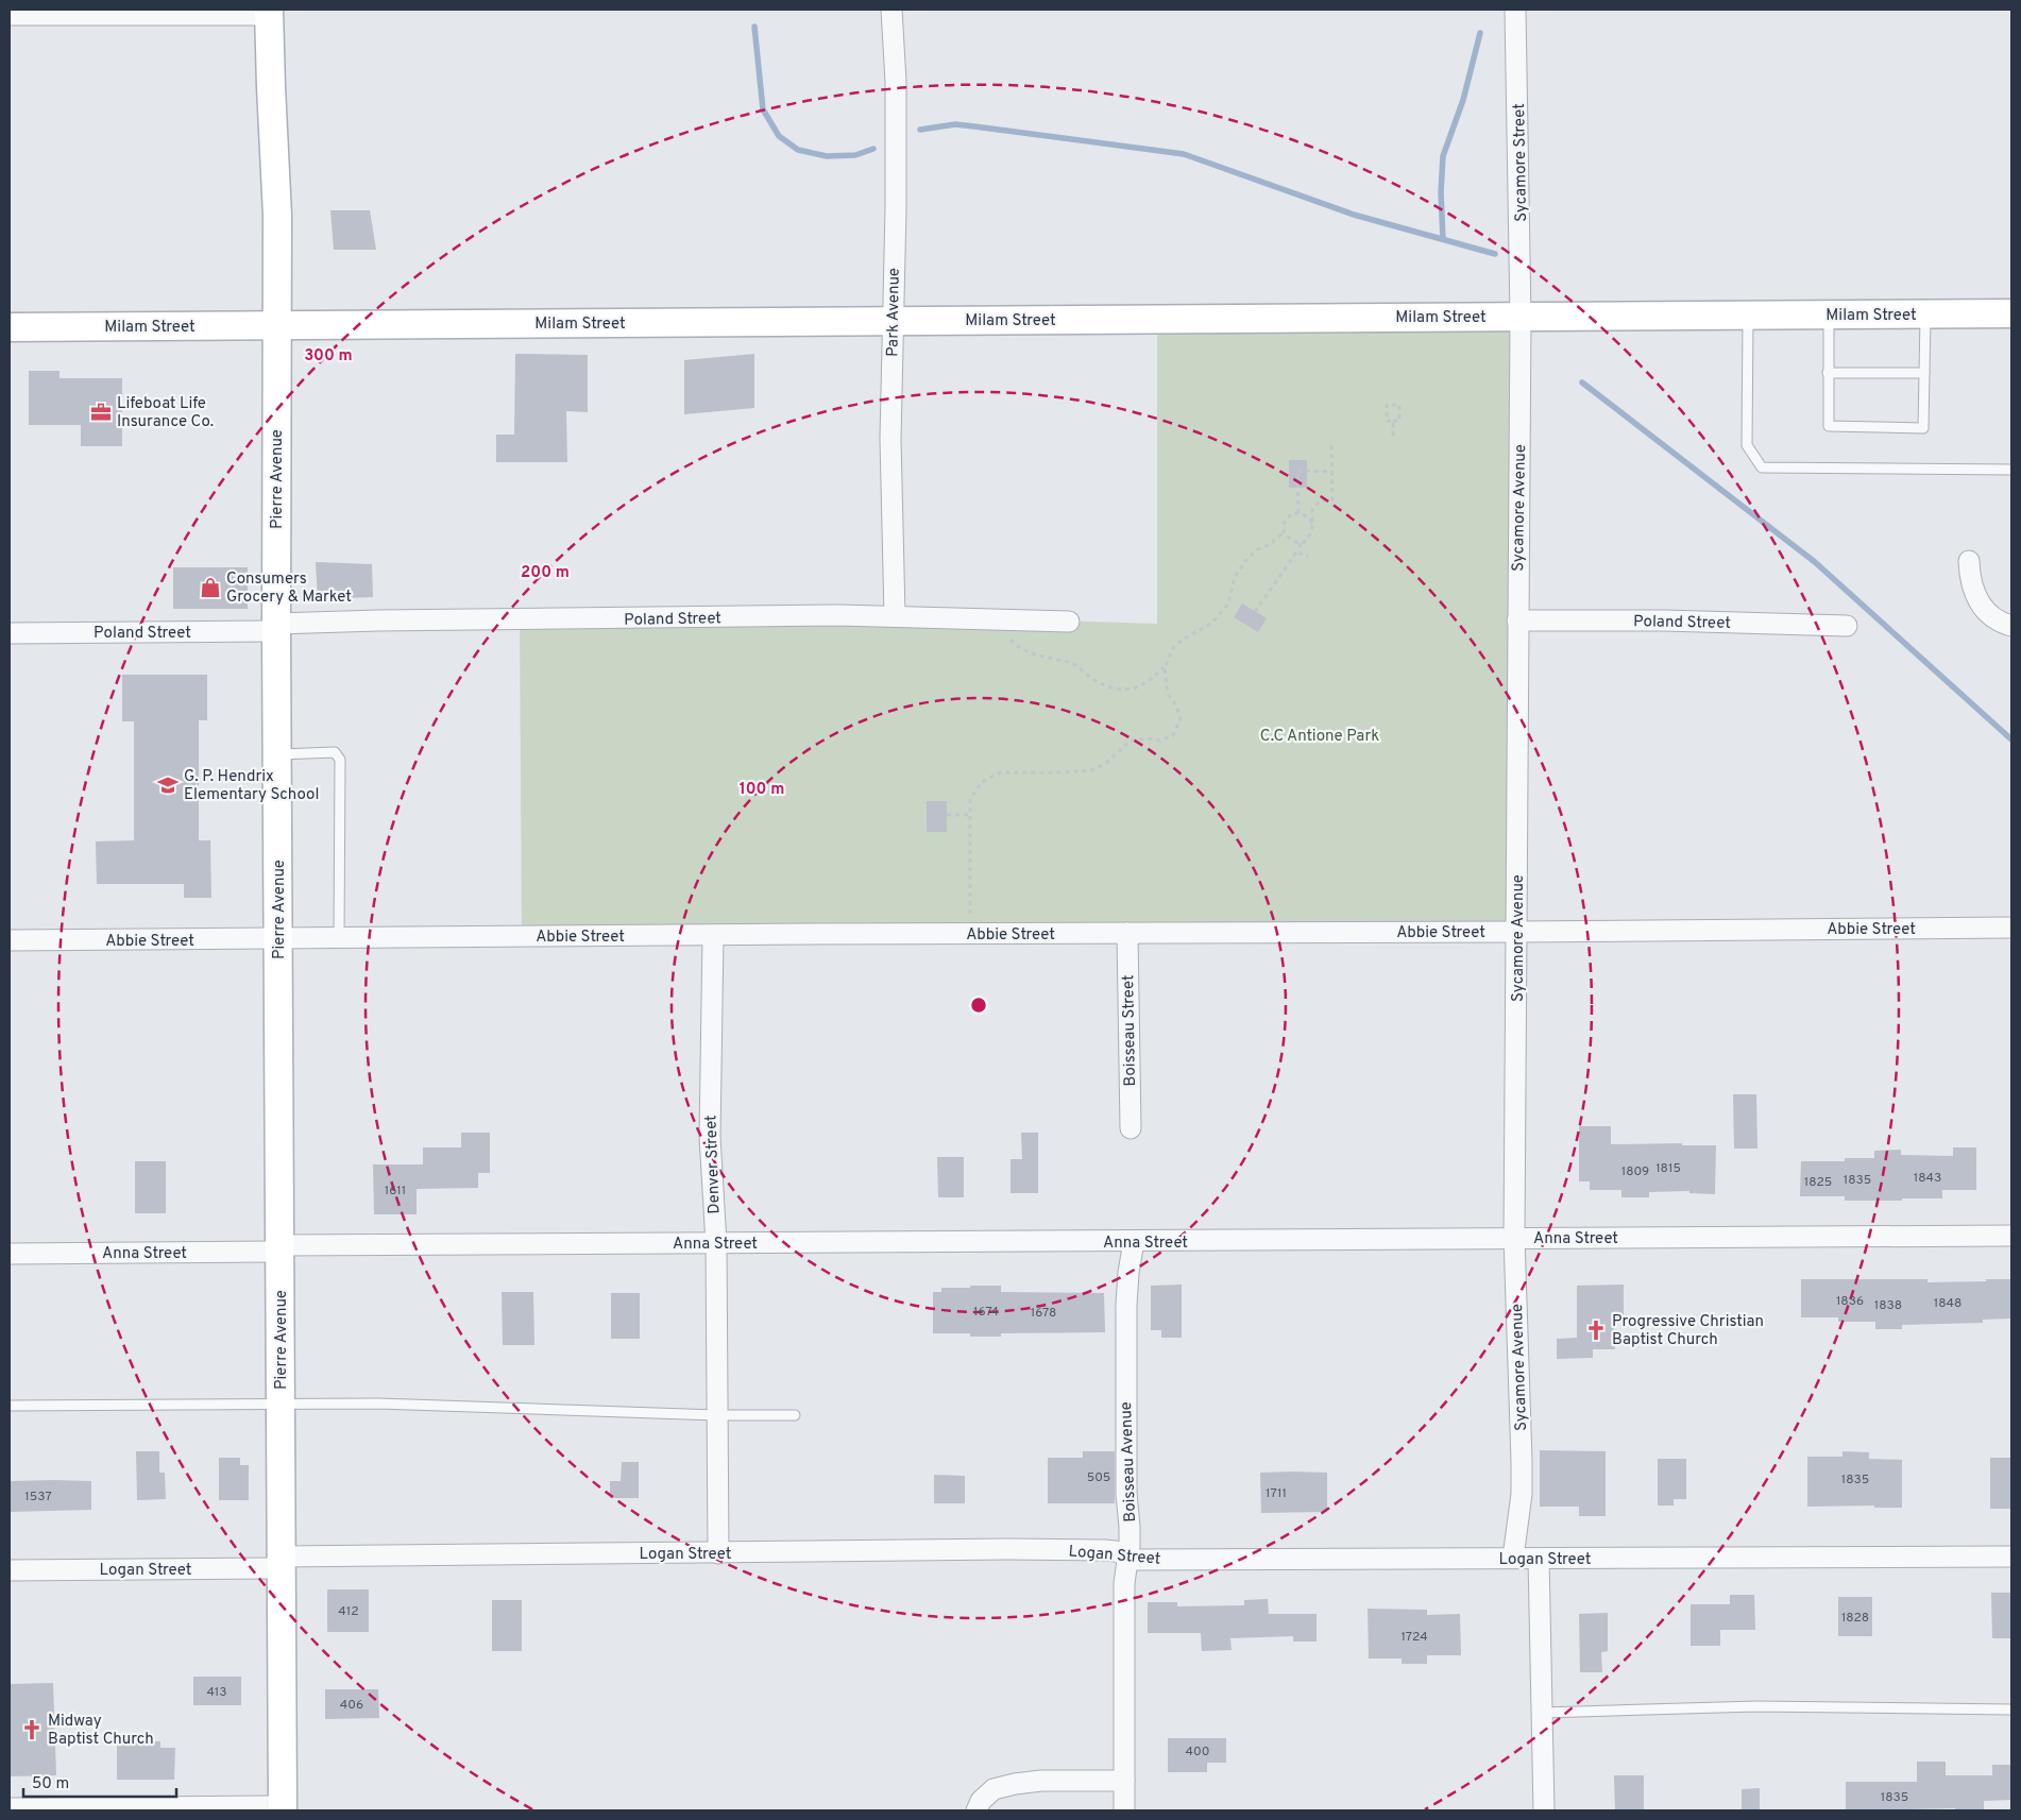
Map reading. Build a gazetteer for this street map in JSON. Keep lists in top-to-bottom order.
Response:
{
  "streets": {
    "street": [
      "Sycamore Street",
      "Park Avenue",
      "Milam Street",
      "Pierre Avenue",
      "Sycamore Avenue",
      "Poland Street",
      "Abbie Street",
      "Boisseau Street",
      "Denver Street",
      "Anna Street",
      "Boisseau Avenue",
      "Logan Street"
    ]
  },
  "crossings": [
    ["Sycamore Street", "Milam Street"],
    ["Sycamore Street", "Sycamore Avenue"],
    ["Park Avenue", "Milam Street"],
    ["Park Avenue", "Poland Street"],
    ["Milam Street", "Pierre Avenue"],
    ["Milam Street", "Sycamore Avenue"],
    ["Pierre Avenue", "Poland Street"],
    ["Pierre Avenue", "Abbie Street"],
    ["Pierre Avenue", "Anna Street"],
    ["Pierre Avenue", "Logan Street"],
    ["Sycamore Avenue", "Poland Street"],
    ["Sycamore Avenue", "Abbie Street"],
    ["Sycamore Avenue", "Anna Street"],
    ["Sycamore Avenue", "Logan Street"],
    ["Abbie Street", "Boisseau Street"],
    ["Abbie Street", "Denver Street"],
    ["Denver Street", "Anna Street"],
    ["Denver Street", "Logan Street"],
    ["Anna Street", "Boisseau Avenue"],
    ["Boisseau Avenue", "Logan Street"]
  ],
  "parks": ["C.C Antione Park"],
  "places": {
    "office": ["Lifeboat Life Insurance Co."],
    "shop": ["Consumers Grocery & Market"],
    "school or university": ["G. P. Hendrix Elementary School"],
    "church": ["Progressive Christian Baptist Church", "Midway Baptist Church"]
  },
  "house_numbers": [
    "1815",
    "1809",
    "1843",
    "1835",
    "1825",
    "1611",
    "1836",
    "1848",
    "1838",
    "1674",
    "1678",
    "505",
    "1835",
    "1711",
    "1537",
    "412",
    "1828",
    "1724",
    "413",
    "406",
    "400",
    "1835"
  ],
  "scale_bar": "50 m",
  "rings": ["300 m", "200 m", "100 m"]
}
